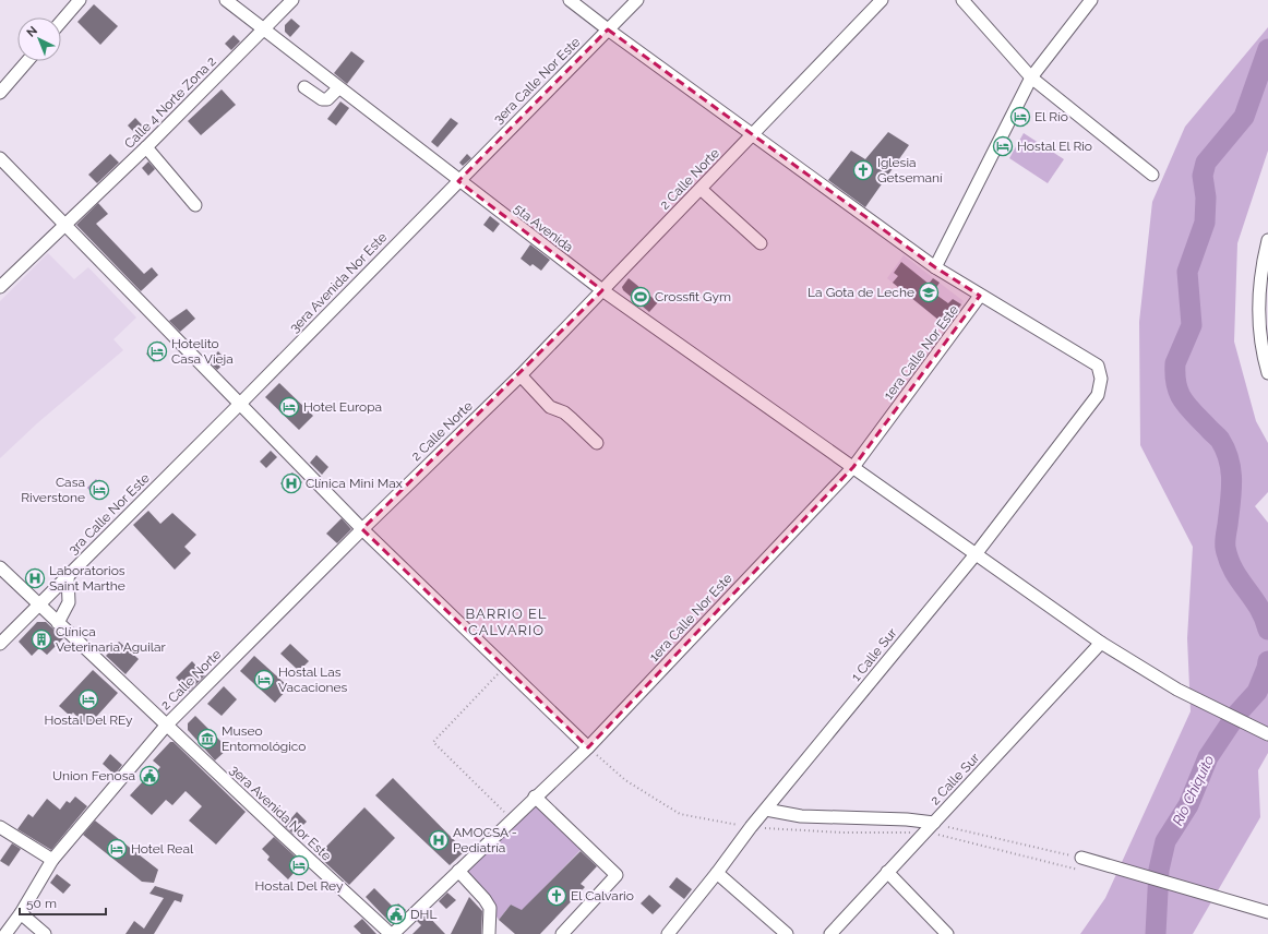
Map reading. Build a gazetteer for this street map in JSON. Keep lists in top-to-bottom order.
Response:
{
  "streets": {
    "street": [
      "3era Calle Nor Este",
      "Calle 4 Norte Zona 2",
      "2 Calle Norte",
      "5ta Avenida",
      "3era Avenida Nor Este",
      "1era Calle Nor Este",
      "3ra Calle Nor Este",
      "1 Calle Sur",
      "2 Calle Sur"
    ]
  },
  "crossings": [
    ["3era Calle Nor Este", "5ta Avenida"],
    ["3era Calle Nor Este", "3era Avenida Nor Este"],
    ["Calle 4 Norte Zona 2", "5ta Avenida"],
    ["2 Calle Norte", "5ta Avenida"],
    ["2 Calle Norte", "3era Avenida Nor Este"],
    ["5ta Avenida", "3era Avenida Nor Este"],
    ["5ta Avenida", "1era Calle Nor Este"],
    ["5ta Avenida", "1 Calle Sur"],
    ["5ta Avenida", "2 Calle Sur"],
    ["3era Avenida Nor Este", "1era Calle Nor Este"],
    ["3era Avenida Nor Este", "3ra Calle Nor Este"],
    ["1era Calle Nor Este", "1 Calle Sur"]
  ],
  "districts": ["BARRIO EL CALVARIO"],
  "water": ["Río Chiquito"],
  "places": {
    "hotel": [
      "El Río",
      "Hostal El Rio",
      "Hotelito Casa Vieja",
      "Hotel Europa",
      "Casa Riverstone",
      "Hostal Las Vacaciones",
      "Hostal Del REy",
      "Hotel Real",
      "Hostal Del Rey"
    ],
    "church": ["Iglesia Getsemaní", "El Calvario"],
    "school or university": ["La Gota de Leche"],
    "sports": ["Crossfit Gym"],
    "hospital": ["Clínica Mini Max", "Laboratorios Saint Marthe", "AMOCSA - Pediatría"],
    "building": ["Clínica Veterinaria Aguilar"],
    "museum": ["Museo Entomológico"],
    "public building": ["Union Fenosa", "DHL"]
  },
  "scale_bar": "50 m",
  "north": "top left"
}
